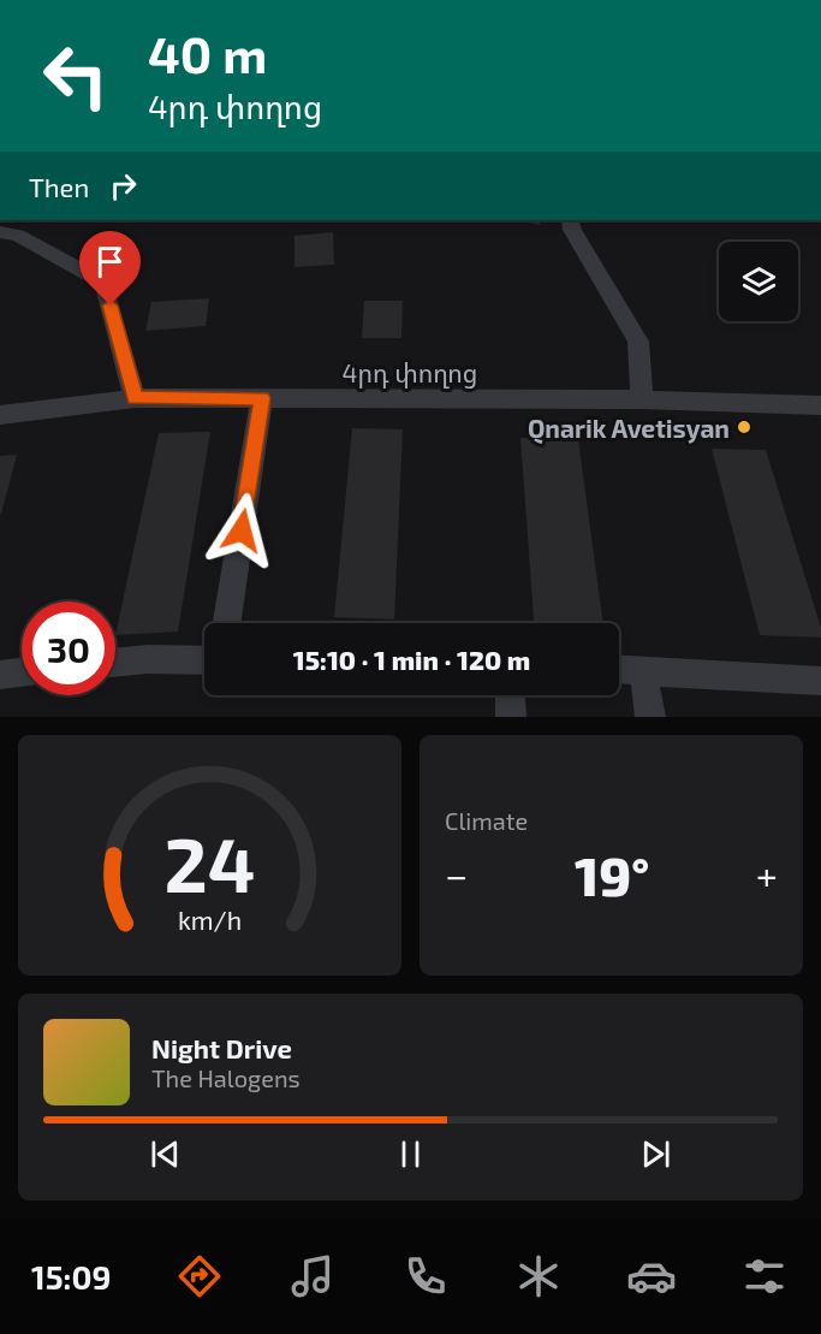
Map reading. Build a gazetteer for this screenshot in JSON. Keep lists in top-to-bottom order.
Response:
{
  "streets": {
    "street": ["4րդ փողոց"]
  },
  "places": ["Qnarik Avetisyan"],
  "page": {
    "turn": ["40 m", "4րդ փողոց"],
    "then": "Then",
    "limit": "30",
    "trip": "15:10 · 1 min · 120 m",
    "tile": "Climate",
    "heat": ["−", "19°", "+"],
    "song": ["Night Drive", "The Halogens"],
    "tabs": "15:09",
    "gauge": ["24", "km/h"]
  }
}
